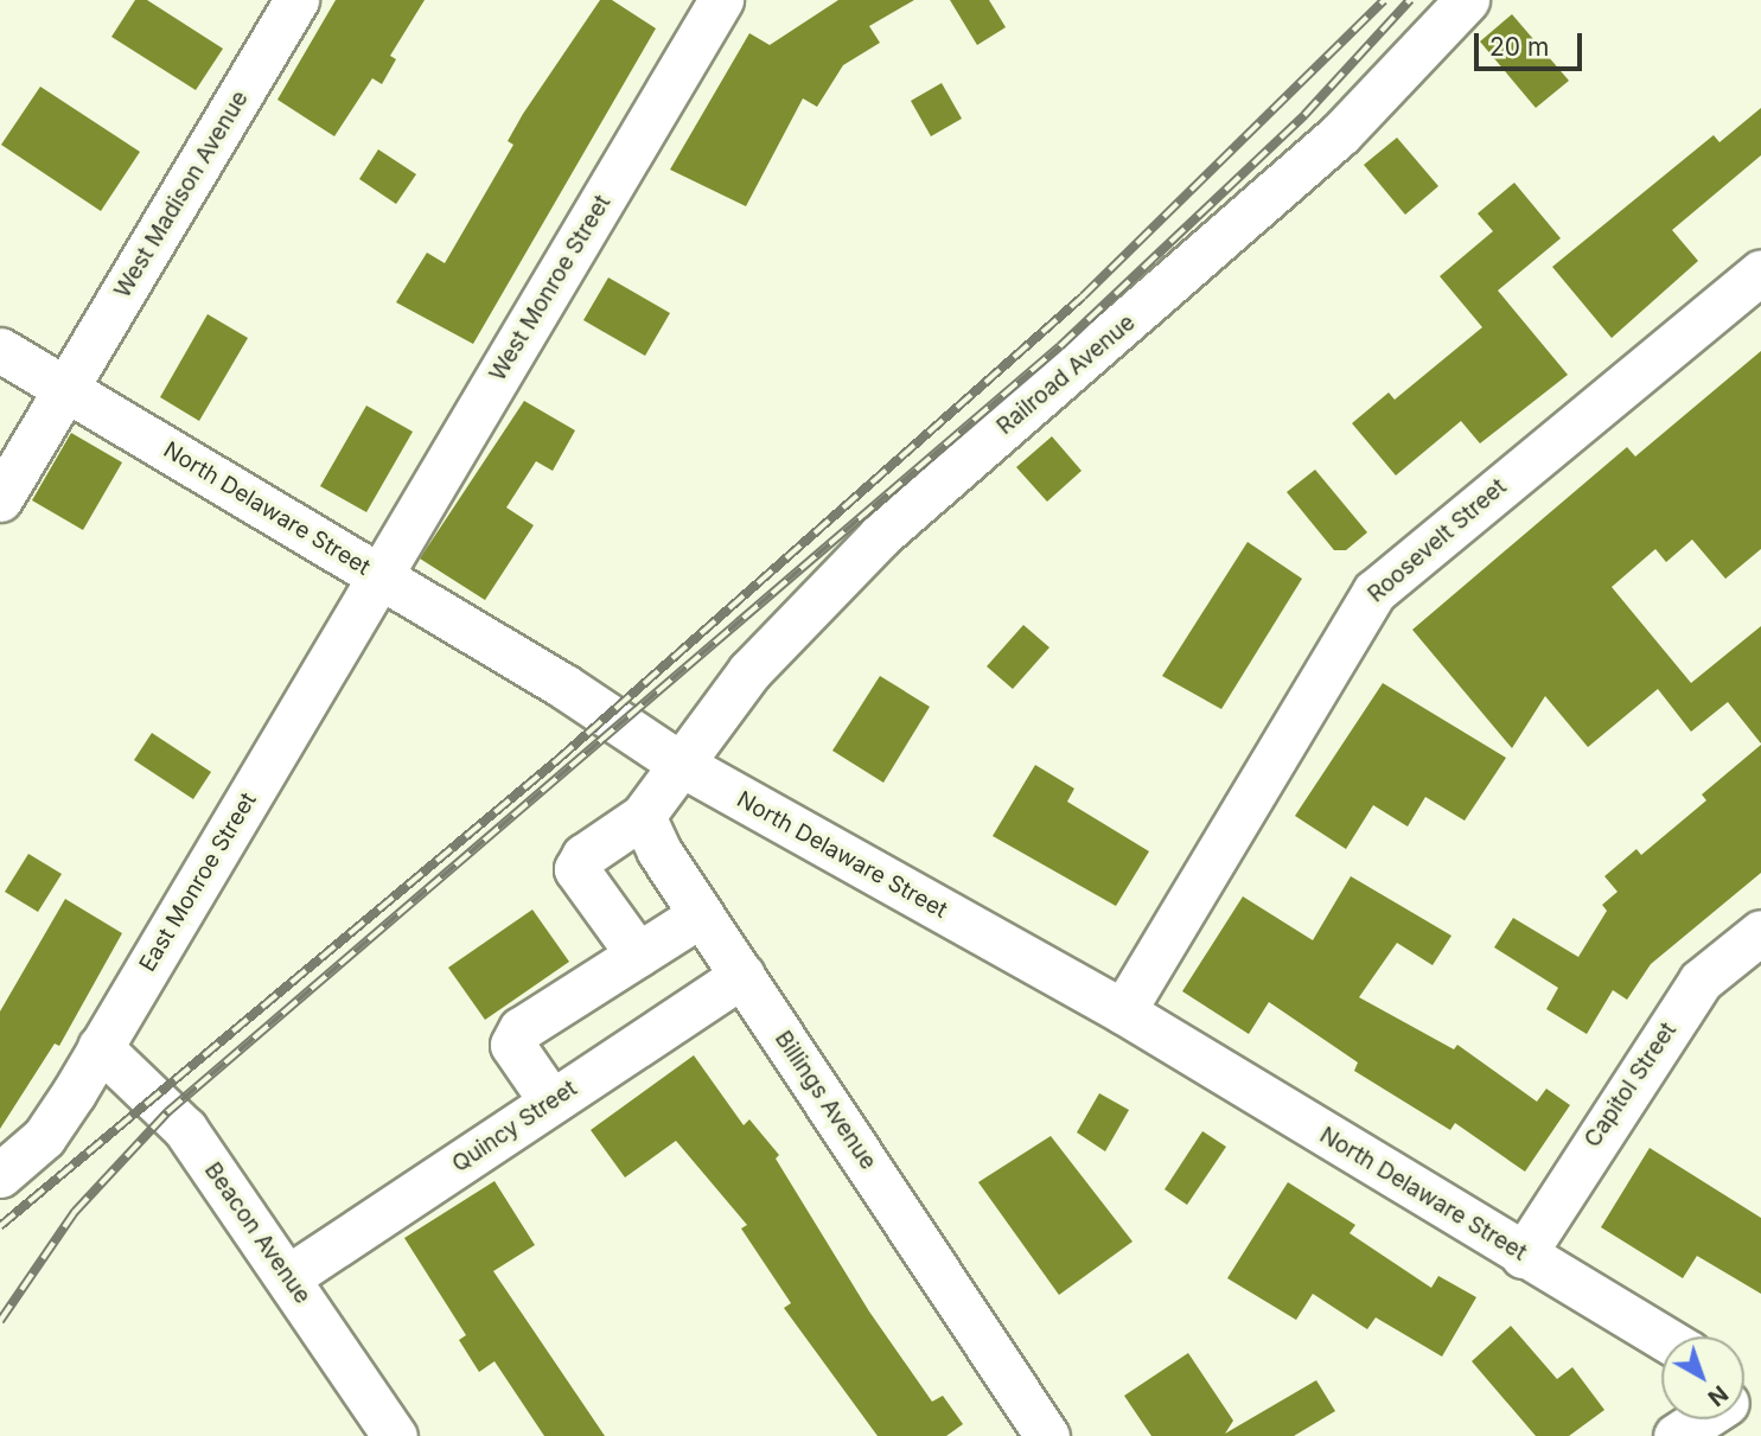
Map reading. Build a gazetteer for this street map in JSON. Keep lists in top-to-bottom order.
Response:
{
  "streets": {
    "street": [
      "West Madison Avenue",
      "West Monroe Street",
      "Railroad Avenue",
      "North Delaware Street",
      "Roosevelt Street",
      "East Monroe Street",
      "Capitol Street",
      "Billings Avenue",
      "Quincy Street",
      "Beacon Avenue"
    ]
  },
  "crossings": [
    ["West Madison Avenue", "North Delaware Street"],
    ["West Monroe Street", "North Delaware Street"],
    ["West Monroe Street", "East Monroe Street"],
    ["Railroad Avenue", "North Delaware Street"],
    ["North Delaware Street", "Roosevelt Street"],
    ["North Delaware Street", "East Monroe Street"],
    ["North Delaware Street", "Capitol Street"],
    ["East Monroe Street", "Beacon Avenue"],
    ["Billings Avenue", "Quincy Street"],
    ["Quincy Street", "Beacon Avenue"]
  ],
  "scale_bar": "20 m",
  "north": "bottom right"
}
